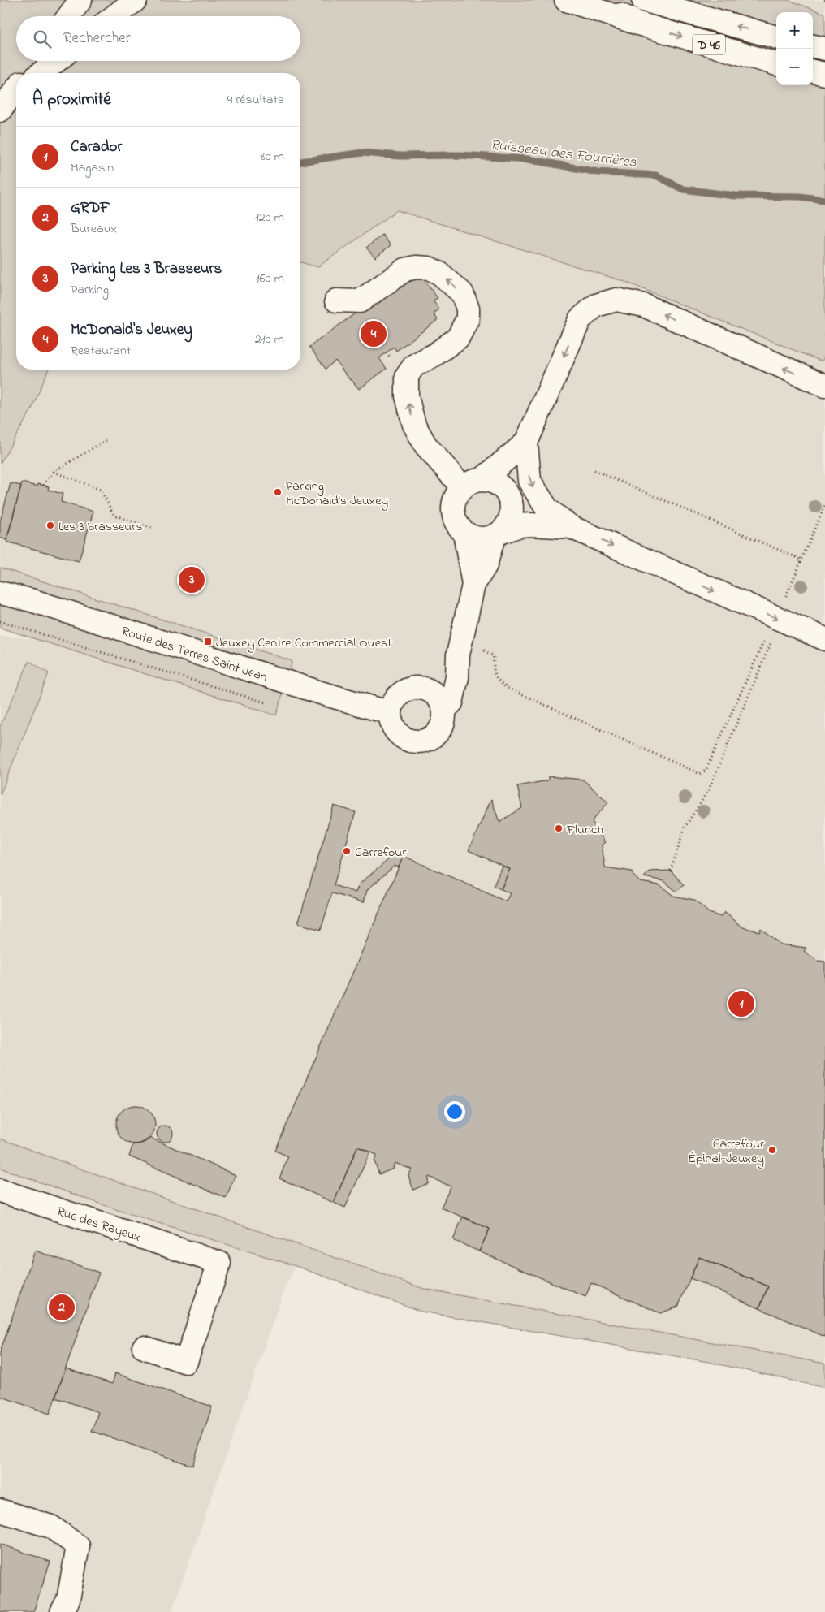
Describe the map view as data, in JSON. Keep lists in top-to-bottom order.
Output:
{
  "streets": {
    "main road": ["D 46", "Route des Terres Saint Jean", "Rue des Rayeux"]
  },
  "water": ["Ruisseau des Fourrières"],
  "places": {
    "other": [
      "Parking McDonald's Jeuxey",
      "Les 3 brasseurs",
      "Flunch",
      "Carrefour",
      "Carrefour Épinal-Jeuxey"
    ],
    "transit": ["Jeuxey Centre Commercial Ouest"]
  },
  "page": {
    "map_buttons": ["+", "−"],
    "search": "Rechercher",
    "heading": ["À proximité", "4 résultats"],
    "list": [
      {
        "mark": "1",
        "name": "Carador",
        "note": "Magasin",
        "value": "80 m"
      },
      {
        "mark": "2",
        "name": "GRDF",
        "note": "Bureaux",
        "value": "120 m"
      },
      {
        "mark": "3",
        "name": "Parking Les 3 Brasseurs",
        "note": "Parking",
        "value": "160 m"
      },
      {
        "mark": "4",
        "name": "McDonald's Jeuxey",
        "note": "Restaurant",
        "value": "210 m"
      }
    ],
    "pins": [
      "4",
      "3",
      "1",
      "2"
    ]
  }
}
